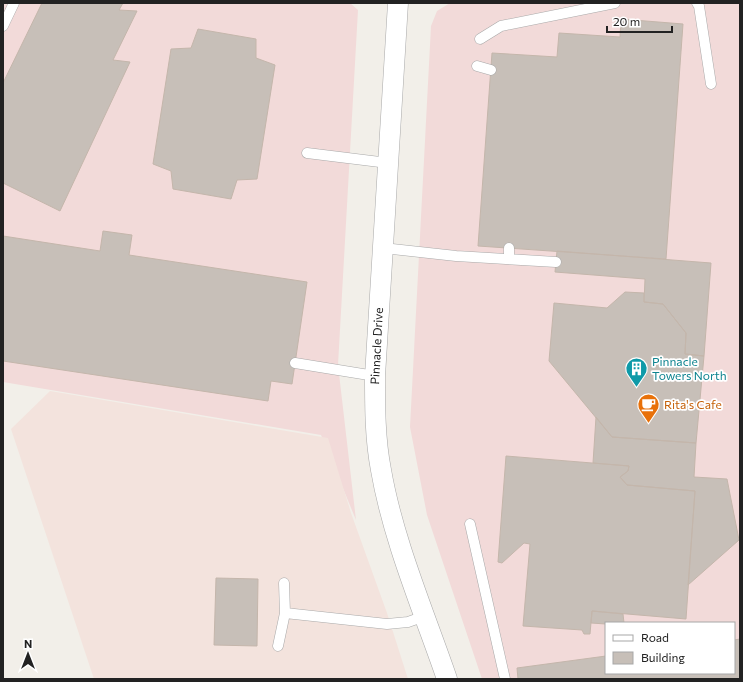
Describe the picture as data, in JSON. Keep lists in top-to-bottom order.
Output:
{
  "streets": {
    "street": ["Pinnacle Drive"]
  },
  "places": {
    "building": ["Pinnacle Towers North"],
    "cafe": ["Rita's Cafe"]
  },
  "legend": ["Road", "Building"],
  "scale_bar": "20 m",
  "north": "top"
}
